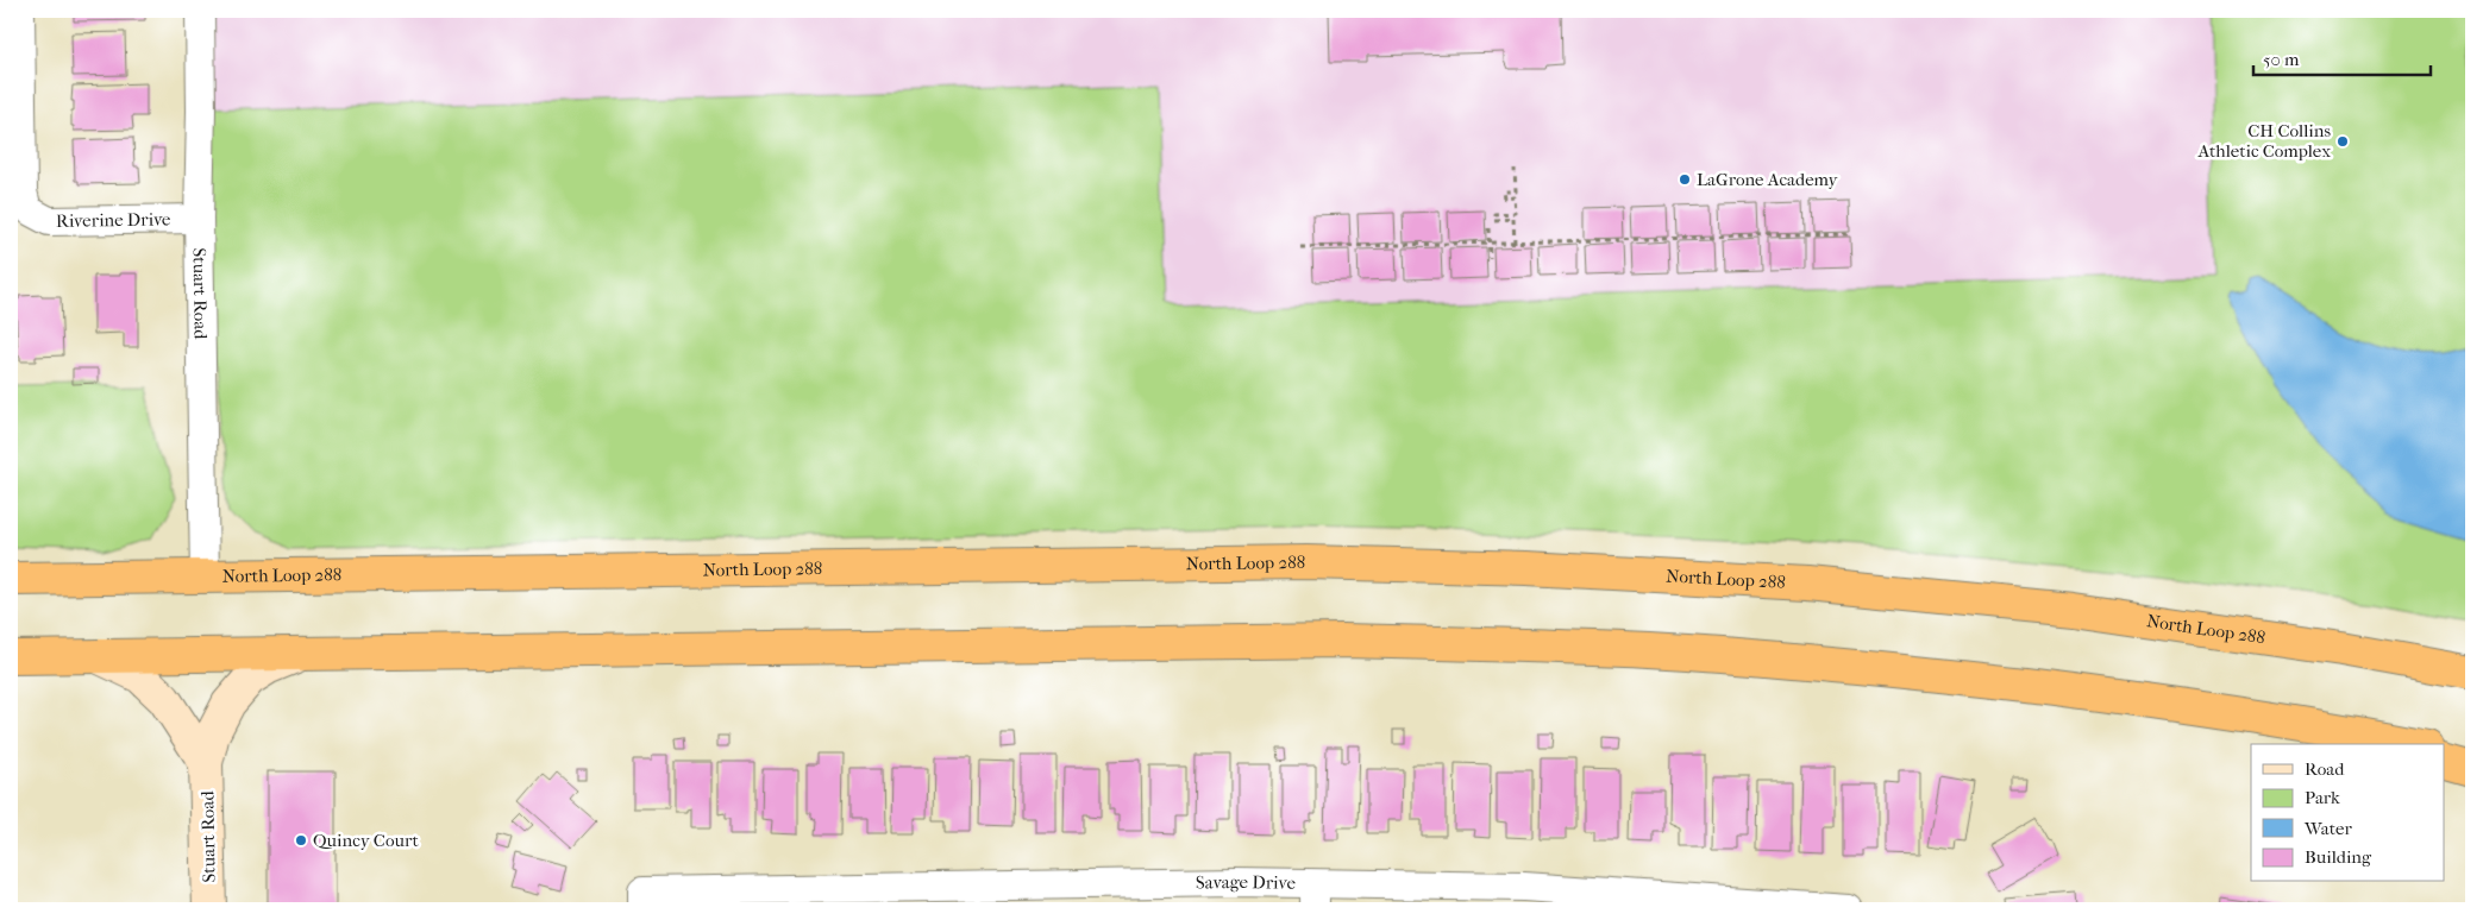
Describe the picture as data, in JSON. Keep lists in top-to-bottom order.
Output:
{
  "streets": {
    "highway": ["North Loop 288"],
    "street": ["Riverine Drive", "Stuart Road", "Savage Drive"]
  },
  "crossings": [
    ["Riverine Drive", "Stuart Road"],
    ["Stuart Road", "North Loop 288"]
  ],
  "places": ["CH Collins Athletic Complex", "LaGrone Academy", "Quincy Court"],
  "legend": [
    "Road",
    "Park",
    "Water",
    "Building"
  ],
  "scale_bar": "50 m"
}
